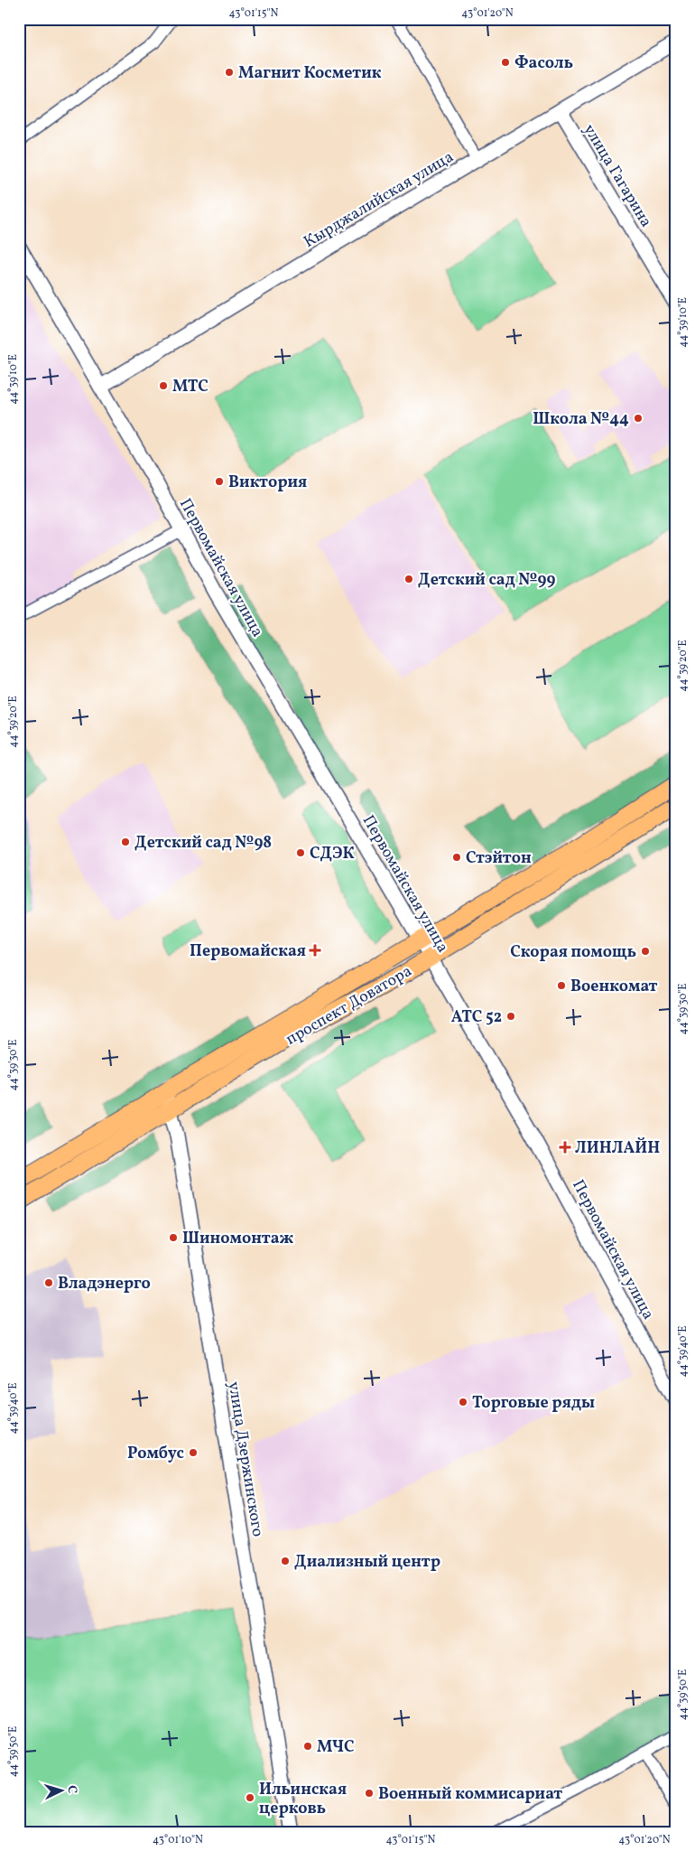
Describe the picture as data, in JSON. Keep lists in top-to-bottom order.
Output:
{
  "streets": {
    "main road": ["проспект Доватора"],
    "street": [
      "улица Гагарина",
      "Кырджалийская улица",
      "Первомайская улица",
      "улица Дзержинского"
    ]
  },
  "crossings": [
    ["улица Гагарина", "Кырджалийская улица"],
    ["Кырджалийская улица", "Первомайская улица"],
    ["Первомайская улица", "проспект Доватора"],
    ["проспект Доватора", "улица Дзержинского"]
  ],
  "places": {
    "other": [
      "Фасоль",
      "Магнит Косметик",
      "МТС",
      "Школа №44",
      "Виктория",
      "Детский сад №99",
      "Детский сад №98",
      "СДЭК",
      "Стэйтон",
      "Скорая помощь",
      "Военкомат",
      "АТС 52",
      "Шиномонтаж",
      "Владэнерго",
      "Торговые ряды",
      "Ромбус",
      "Диализный центр",
      "МЧС",
      "Военный коммисариат",
      "Ильинская церковь"
    ],
    "health": ["Первомайская", "ЛИНЛАЙН"]
  },
  "north": "right",
  "coordinates": [
    "43°01'15\"N",
    "43°01'20\"N",
    "44°39'10\"E",
    "44°39'20\"E",
    "44°39'30\"E",
    "44°39'40\"E",
    "44°39'50\"E",
    "43°01'10\"N"
  ]
}
